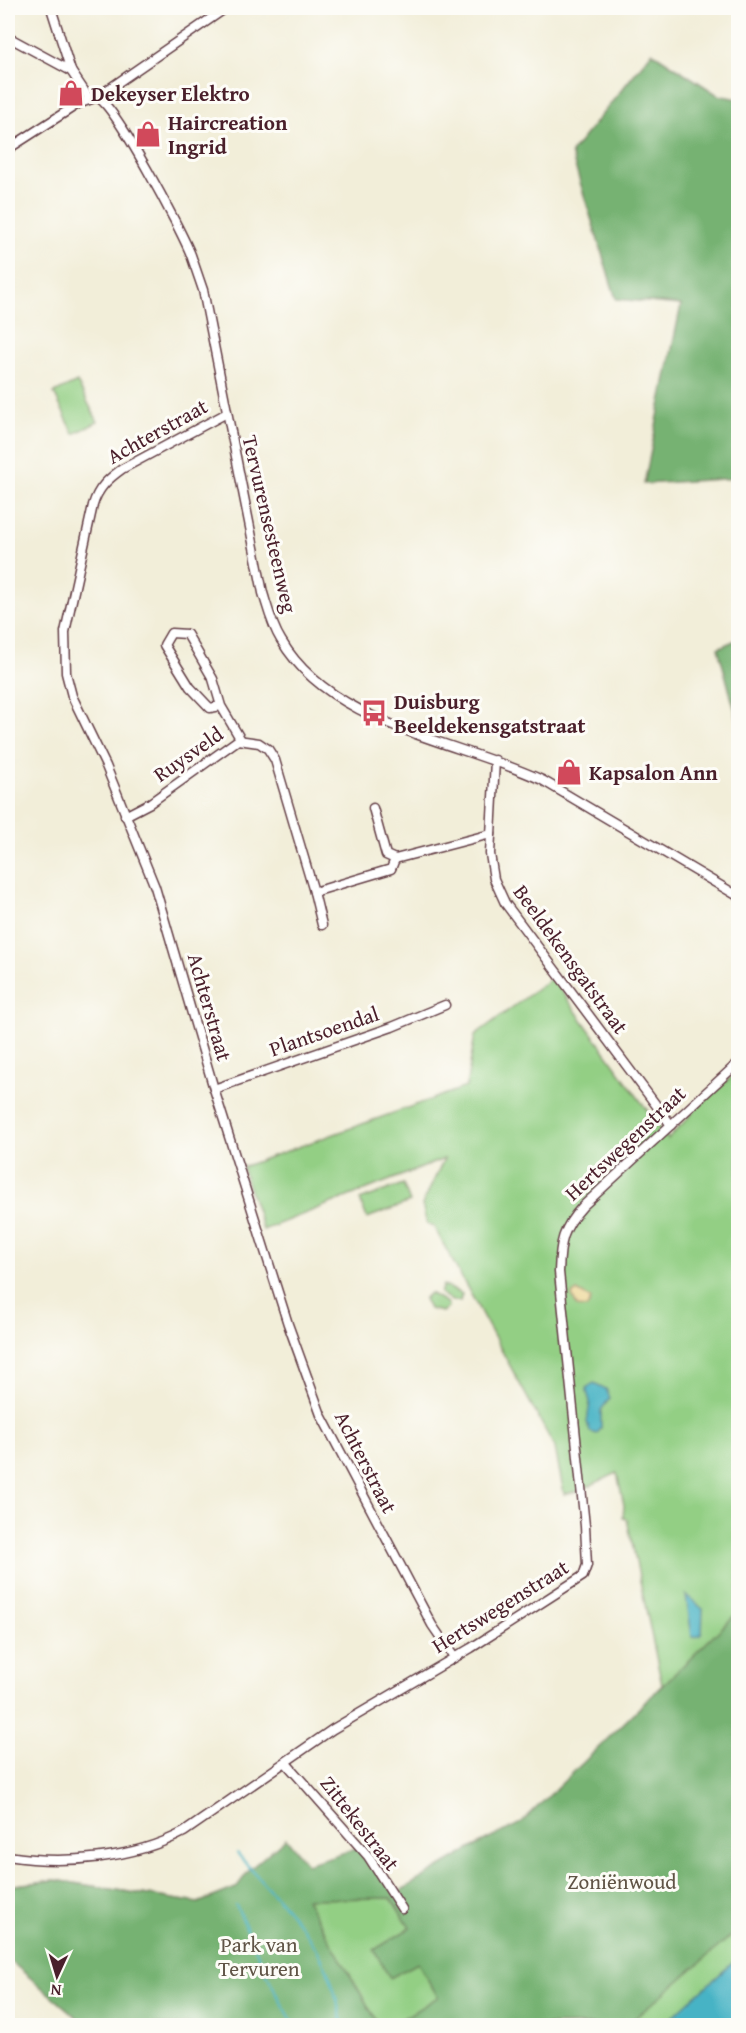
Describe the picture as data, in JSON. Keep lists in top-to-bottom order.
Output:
{
  "streets": {
    "street": [
      "Achterstraat",
      "Tervurensesteenweg",
      "Ruysveld",
      "Beeldekensgatstraat",
      "Plantsoendal",
      "Hertswegenstraat",
      "Zittekestraat"
    ]
  },
  "crossings": [
    ["Achterstraat", "Tervurensesteenweg"],
    ["Achterstraat", "Ruysveld"],
    ["Achterstraat", "Plantsoendal"],
    ["Achterstraat", "Hertswegenstraat"],
    ["Tervurensesteenweg", "Beeldekensgatstraat"],
    ["Beeldekensgatstraat", "Hertswegenstraat"],
    ["Hertswegenstraat", "Zittekestraat"]
  ],
  "parks": ["Zoniënwoud", "Park van Tervuren"],
  "places": {
    "shop": ["Dekeyser Elektro", "Haircreation Ingrid", "Kapsalon Ann"],
    "bus stop": ["Duisburg Beeldekensgatstraat"]
  },
  "north": "bottom"
}
